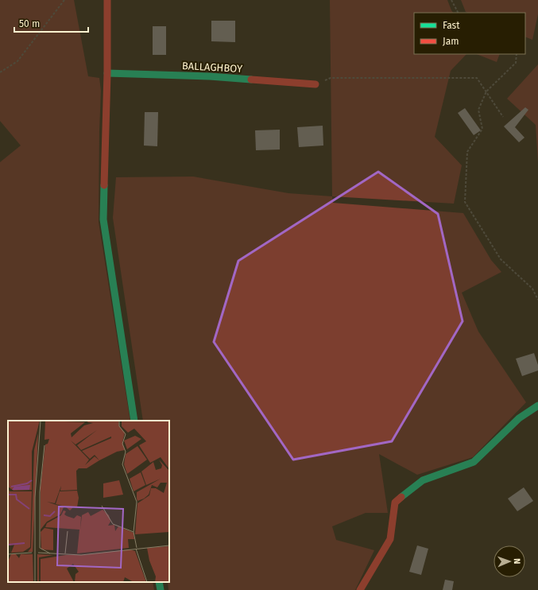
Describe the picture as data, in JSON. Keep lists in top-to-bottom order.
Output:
{
  "streets": {
    "street": ["BALLAGHBOY"]
  },
  "legend": ["Fast", "Jam"],
  "scale_bar": "50 m",
  "north": "right"
}
